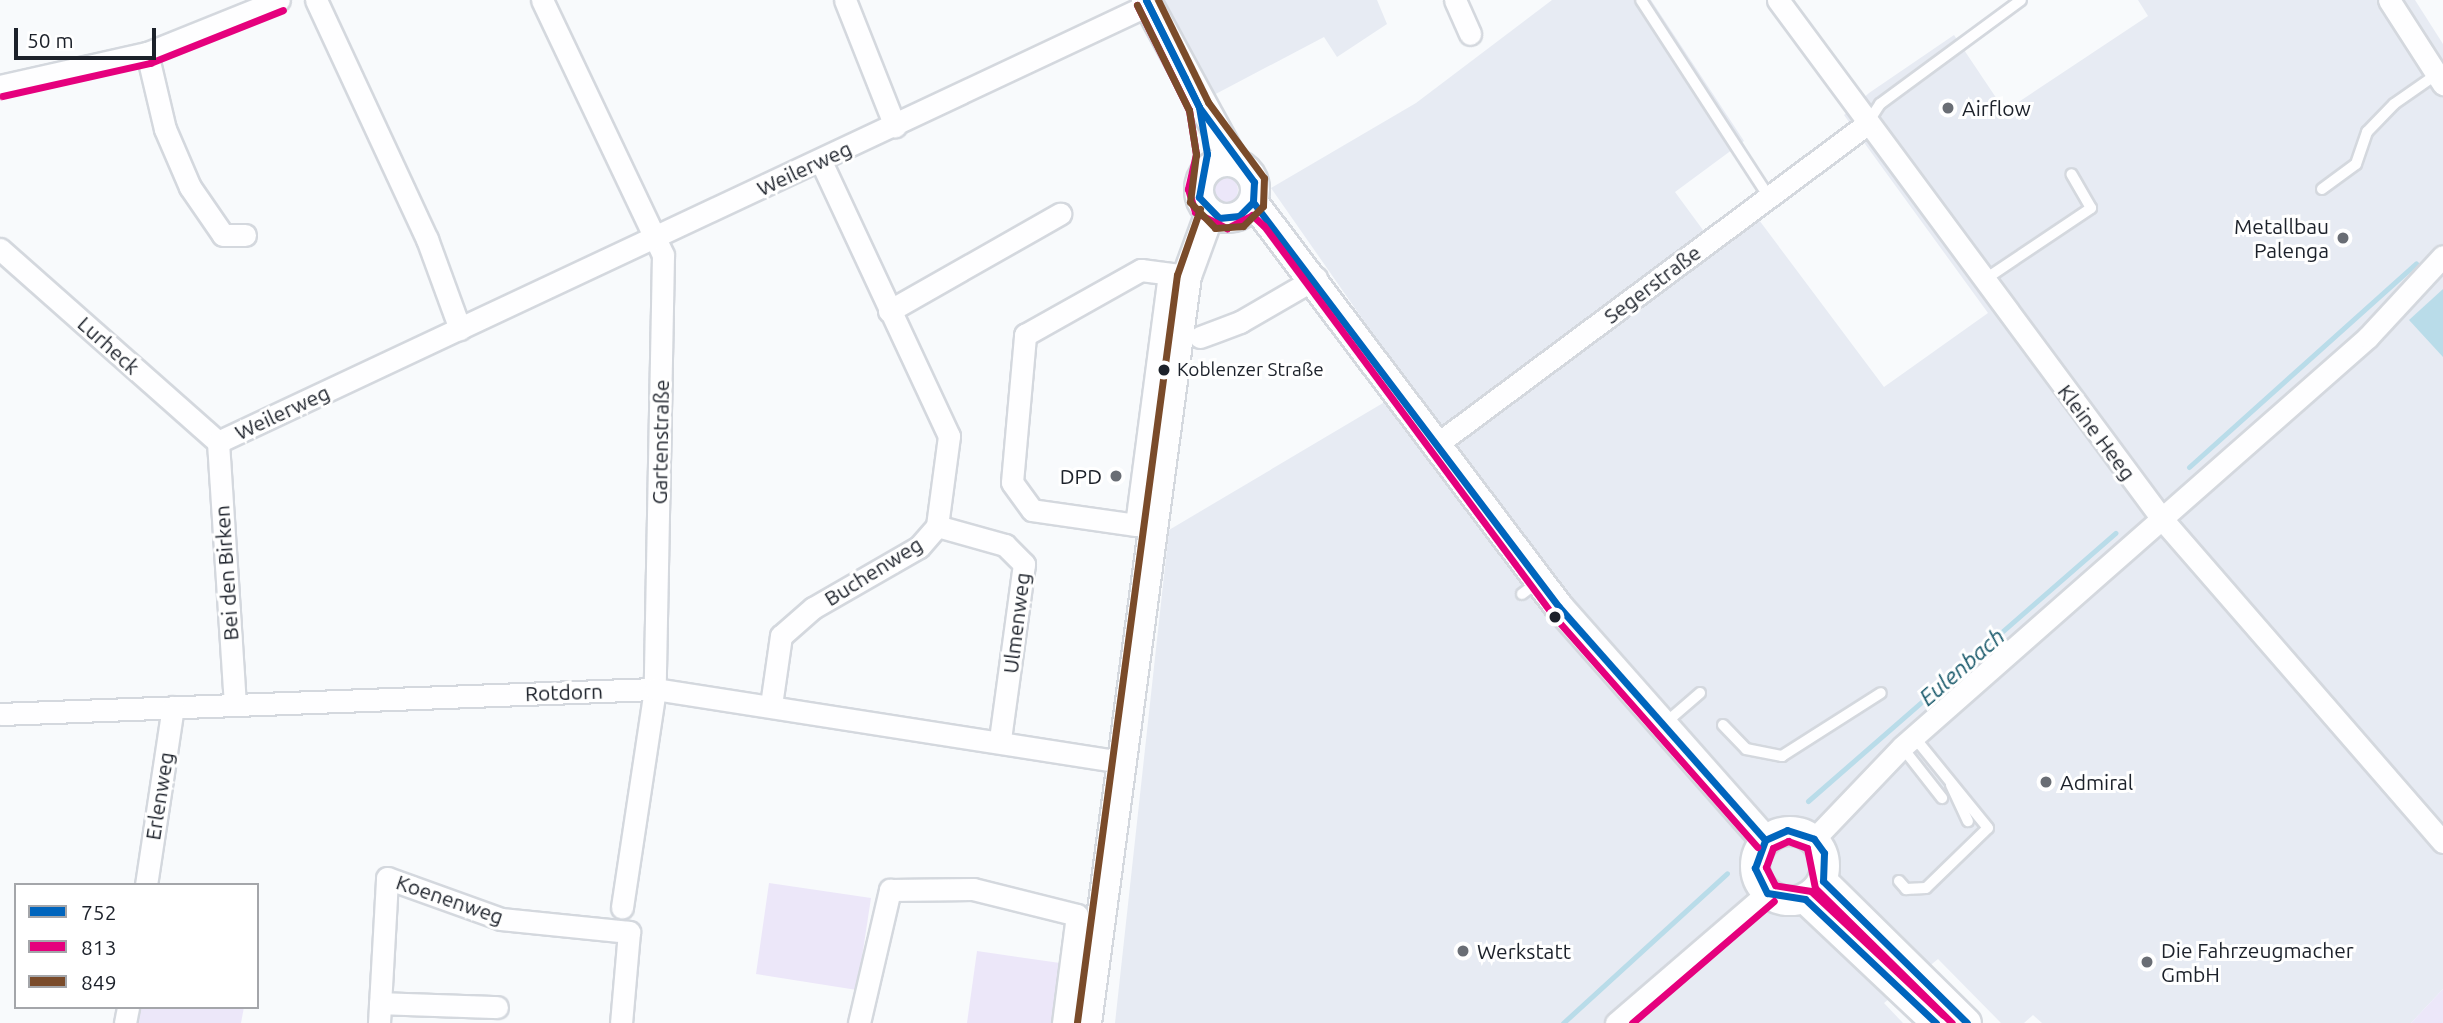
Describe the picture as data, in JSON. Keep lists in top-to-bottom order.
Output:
{
  "streets": {
    "street": [
      "Weilerweg",
      "Segerstraße",
      "Lurheck",
      "Kleine Heeg",
      "Gartenstraße",
      "Buchenweg",
      "Bei den Birken",
      "Ulmenweg",
      "Rotdorn",
      "Erlenweg",
      "Koenenweg"
    ]
  },
  "crossings": [
    ["Weilerweg", "Lurheck"],
    ["Weilerweg", "Gartenstraße"],
    ["Weilerweg", "Buchenweg"],
    ["Weilerweg", "Bei den Birken"],
    ["Segerstraße", "Kleine Heeg"],
    ["Lurheck", "Bei den Birken"],
    ["Gartenstraße", "Rotdorn"],
    ["Buchenweg", "Ulmenweg"],
    ["Buchenweg", "Rotdorn"],
    ["Bei den Birken", "Rotdorn"],
    ["Ulmenweg", "Rotdorn"],
    ["Rotdorn", "Erlenweg"]
  ],
  "water": ["Eulenbach"],
  "places": [
    "Airflow",
    "Metallbau Palenga",
    "Koblenzer Straße",
    "DPD",
    "Admiral",
    "Werkstatt",
    "Die Fahrzeugmacher GmbH"
  ],
  "lines": ["transit line 752", "transit line 849", "transit line 813"],
  "legend": ["752", "813", "849"],
  "scale_bar": "50 m"
}
